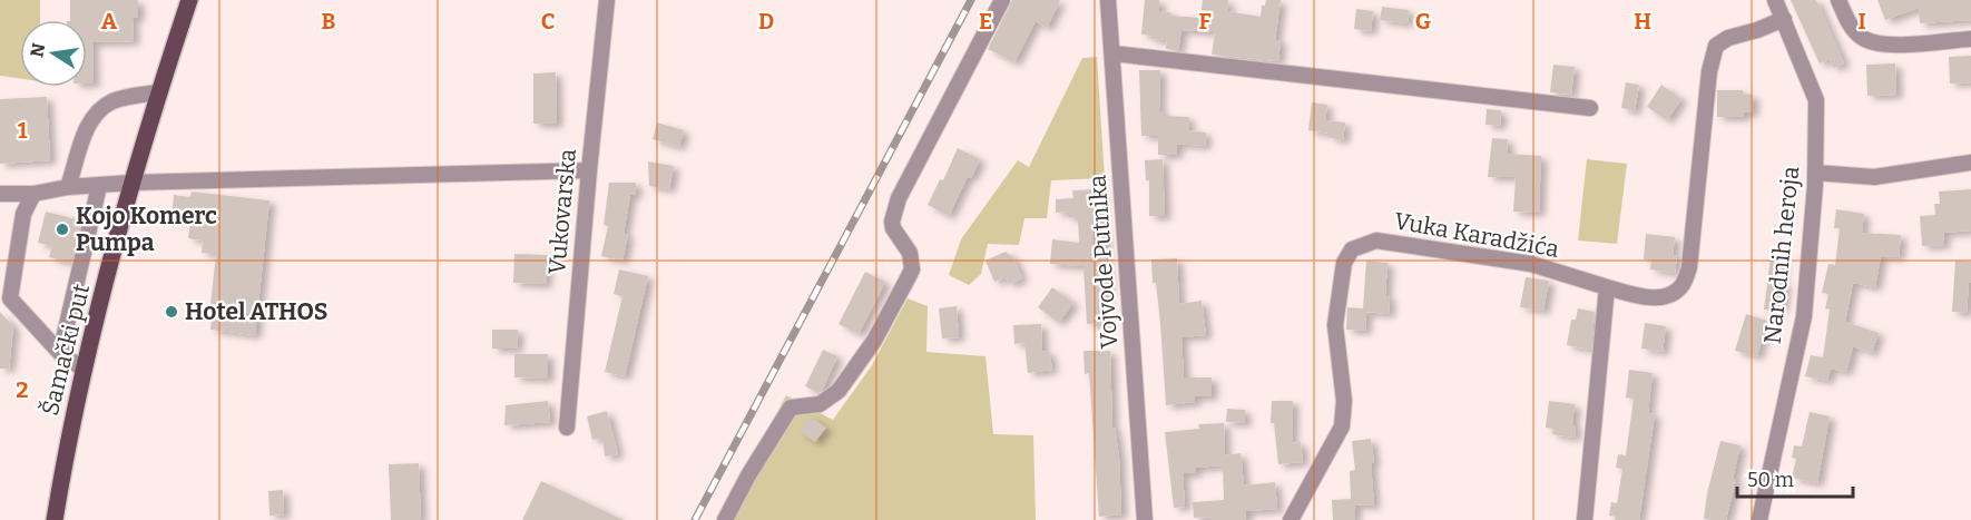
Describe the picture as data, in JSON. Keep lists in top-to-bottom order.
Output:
{
  "streets": {
    "main road": ["Šamački put"],
    "street": [
      "Vukovarska",
      "Vuka Karadžića",
      "Narodnih heroja",
      "Vojvode Putnika"
    ]
  },
  "places": ["Kojo Komerc Pumpa", "Hotel ATHOS"],
  "scale_bar": "50 m",
  "north": "left",
  "grid": {
    "columns": [
      "A",
      "B",
      "C",
      "D",
      "E",
      "F",
      "G",
      "H",
      "I"
    ],
    "rows": ["1", "2"]
  }
}
